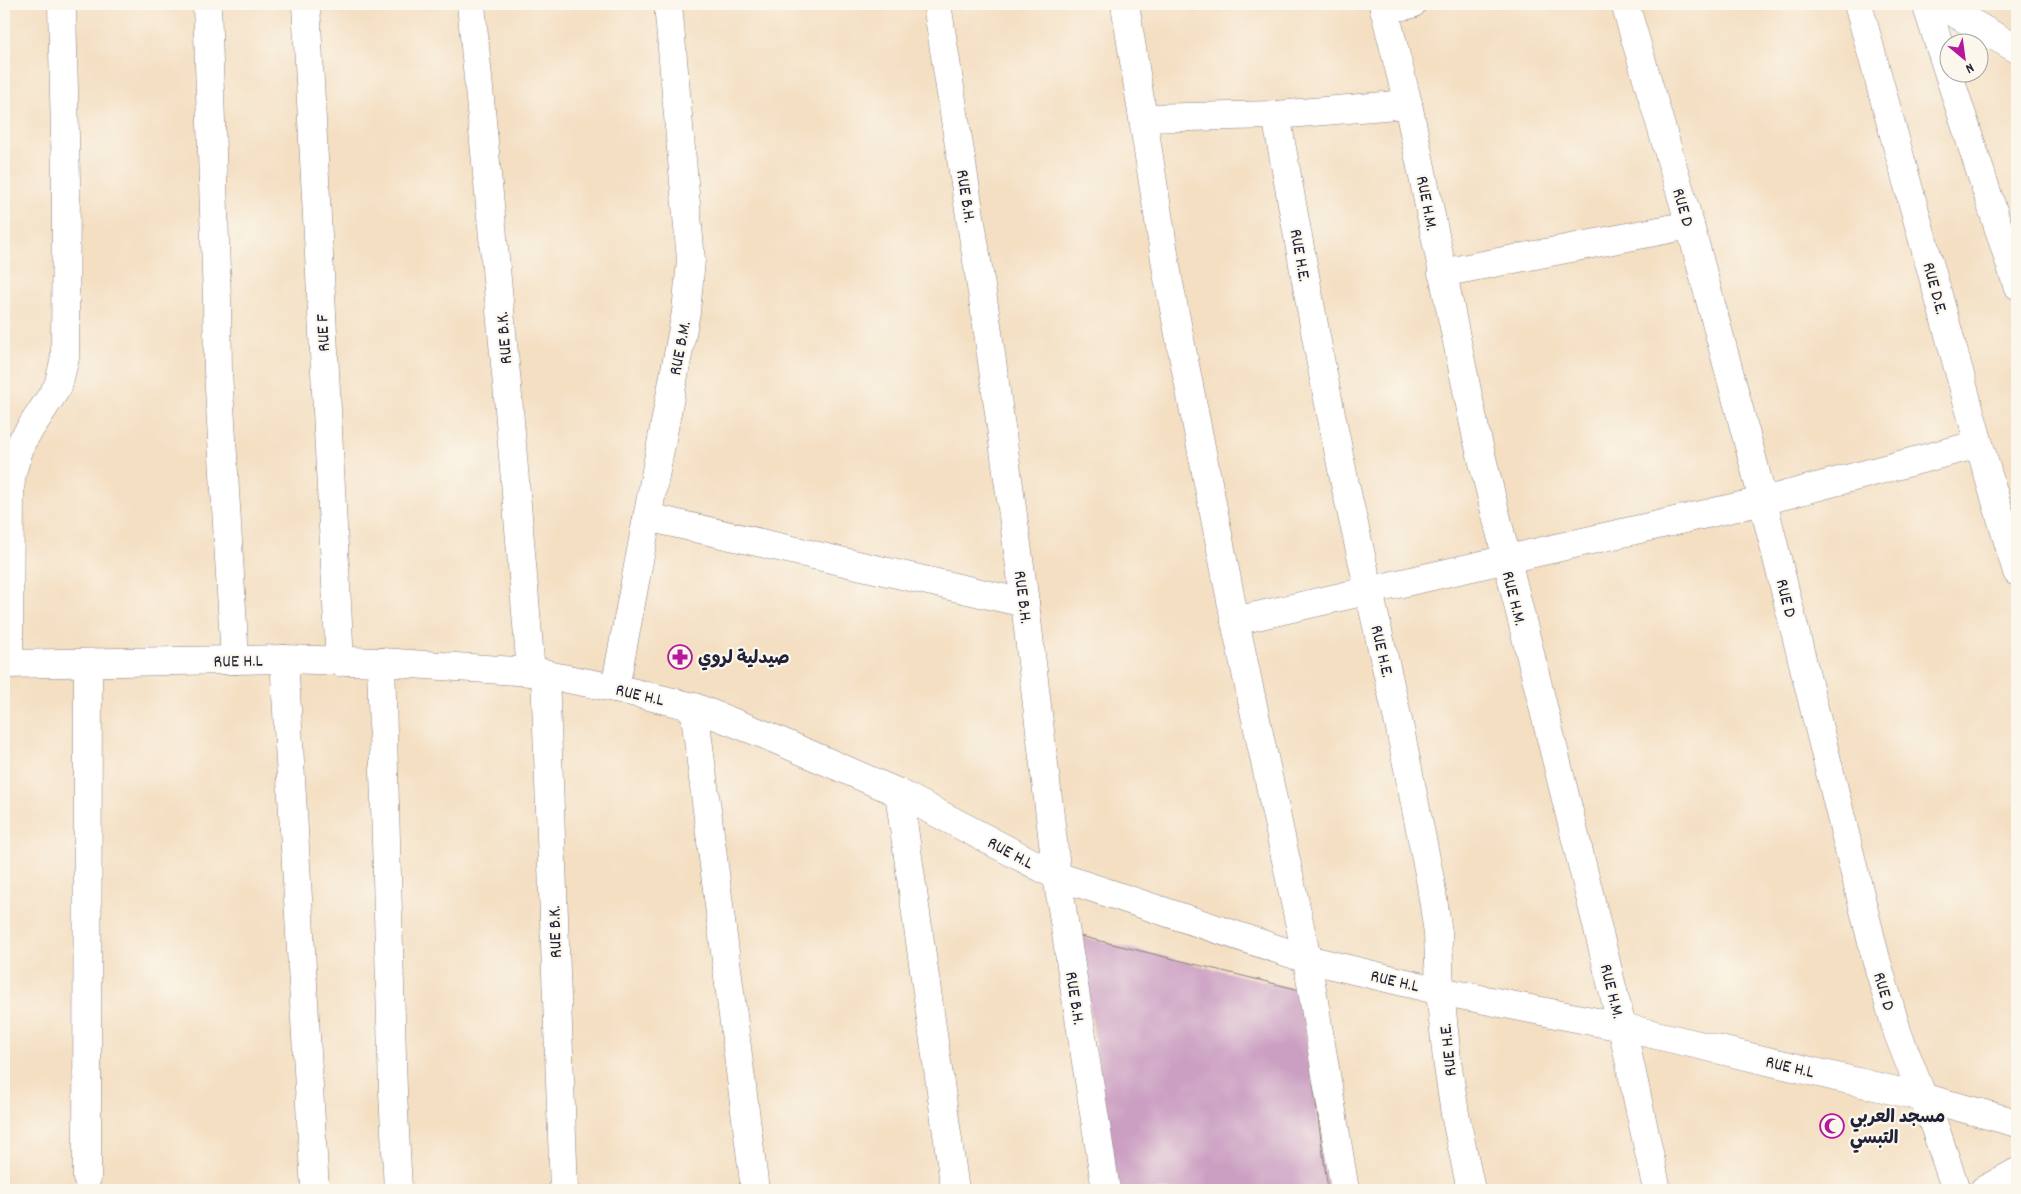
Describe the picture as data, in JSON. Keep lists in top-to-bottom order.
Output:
{
  "streets": {
    "street": [
      "RUE B.H.",
      "RUE H.M.",
      "RUE D",
      "RUE H.E.",
      "RUE D.E.",
      "RUE F",
      "RUE B.K.",
      "RUE B.M.",
      "RUE H.L"
    ]
  },
  "crossings": [
    ["RUE B.H.", "RUE H.L"],
    ["RUE H.M.", "RUE H.L"],
    ["RUE D", "RUE H.L"],
    ["RUE H.E.", "RUE H.L"],
    ["RUE F", "RUE H.L"],
    ["RUE B.K.", "RUE H.L"],
    ["RUE B.M.", "RUE H.L"]
  ],
  "places": {
    "pharmacy": ["صيدلية لروي"],
    "mosque": ["مسجد العربي التبسي"]
  },
  "north": "bottom right"
}
